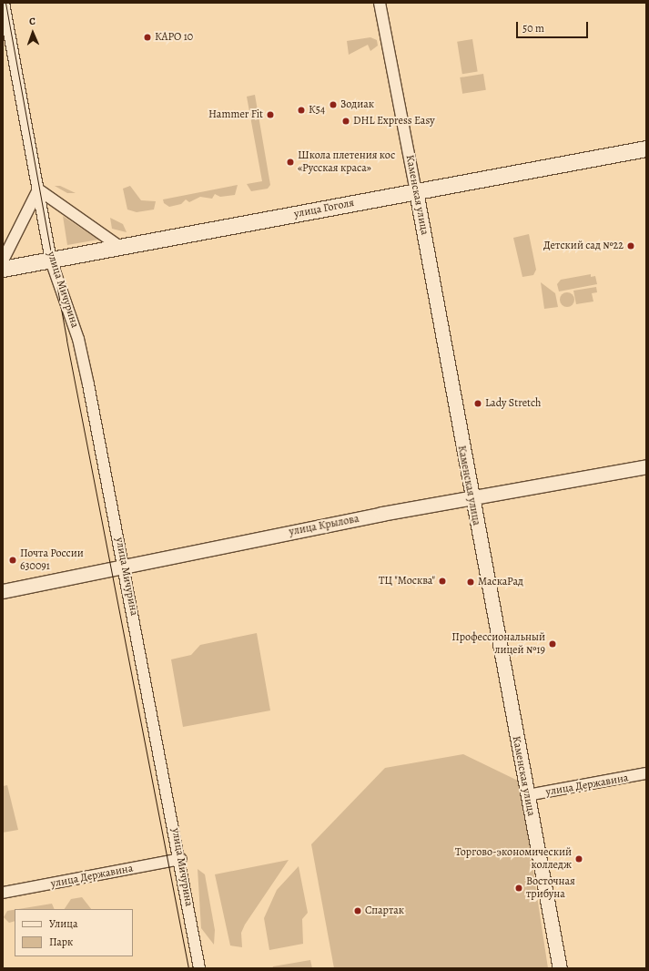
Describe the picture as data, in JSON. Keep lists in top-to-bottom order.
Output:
{
  "streets": {
    "main road": ["улица Гоголя"],
    "street": [
      "Каменская улица",
      "улица Мичурина",
      "улица Крылова",
      "улица Державина"
    ]
  },
  "crossings": [
    ["Каменская улица", "улица Гоголя"],
    ["Каменская улица", "улица Крылова"],
    ["Каменская улица", "улица Державина"],
    ["улица Гоголя", "улица Мичурина"],
    ["улица Мичурина", "улица Крылова"],
    ["улица Мичурина", "улица Державина"]
  ],
  "places": [
    "КАРО 10",
    "Зодиак",
    "К54",
    "Hammer Fit",
    "DHL Express Easy",
    "Школа плетения кос «Русская краса»",
    "Детский сад №22",
    "Lady Stretch",
    "Почта России 630091",
    "ТЦ \"Москва\"",
    "МаскаРад",
    "Профессиональный лицей №19",
    "Торгово-экономический колледж",
    "Восточная трибуна",
    "Спартак"
  ],
  "legend": ["Улица", "Парк"],
  "scale_bar": "50 m",
  "north": "top"
}
